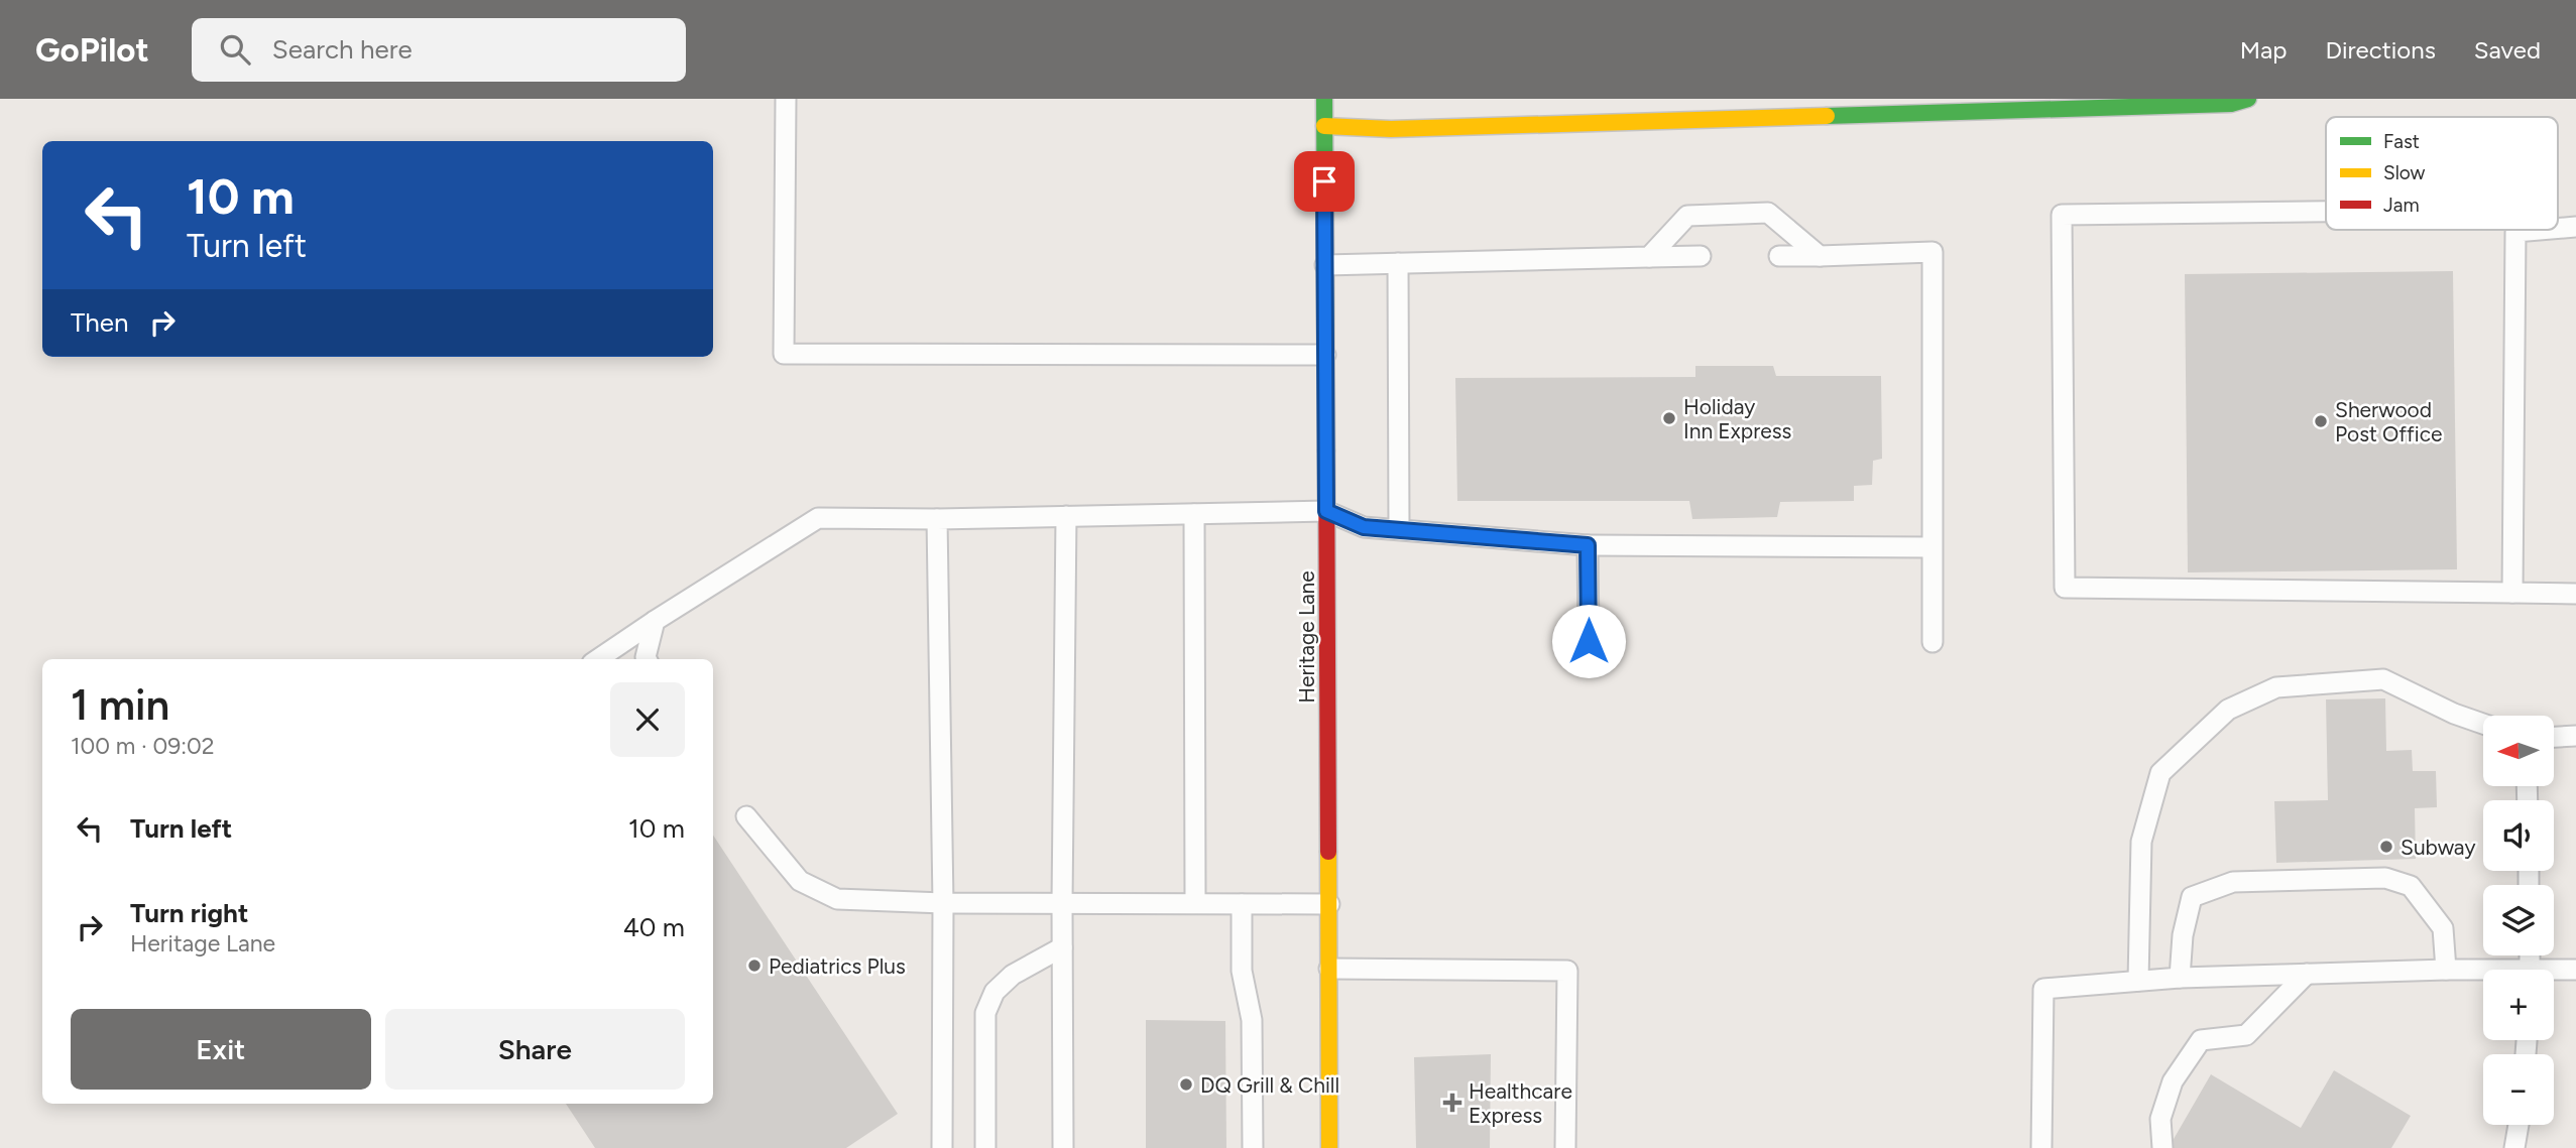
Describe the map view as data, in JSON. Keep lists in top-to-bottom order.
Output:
{
  "streets": {
    "street": ["Heritage Lane"]
  },
  "places": {
    "other": [
      "Holiday Inn Express",
      "Sherwood Post Office",
      "Subway",
      "Pediatrics Plus",
      "DQ Grill & Chill"
    ],
    "health": ["Healthcare Express"]
  },
  "legend": ["Fast", "Slow", "Jam"],
  "north": "left",
  "page": {
    "header": "GoPilot",
    "search": "Search here",
    "nav": ["Map", "Directions", "Saved"],
    "turn": ["10 m", "Turn left"],
    "then": "Then",
    "heading": ["1 min", "100 m · 09:02"],
    "map_buttons": ["+", "−"],
    "list": [
      {
        "name": "Turn left",
        "value": "10 m"
      },
      {
        "name": "Turn right",
        "note": "Heritage Lane",
        "value": "40 m"
      }
    ],
    "buttons": ["Exit", "Share"]
  }
}
